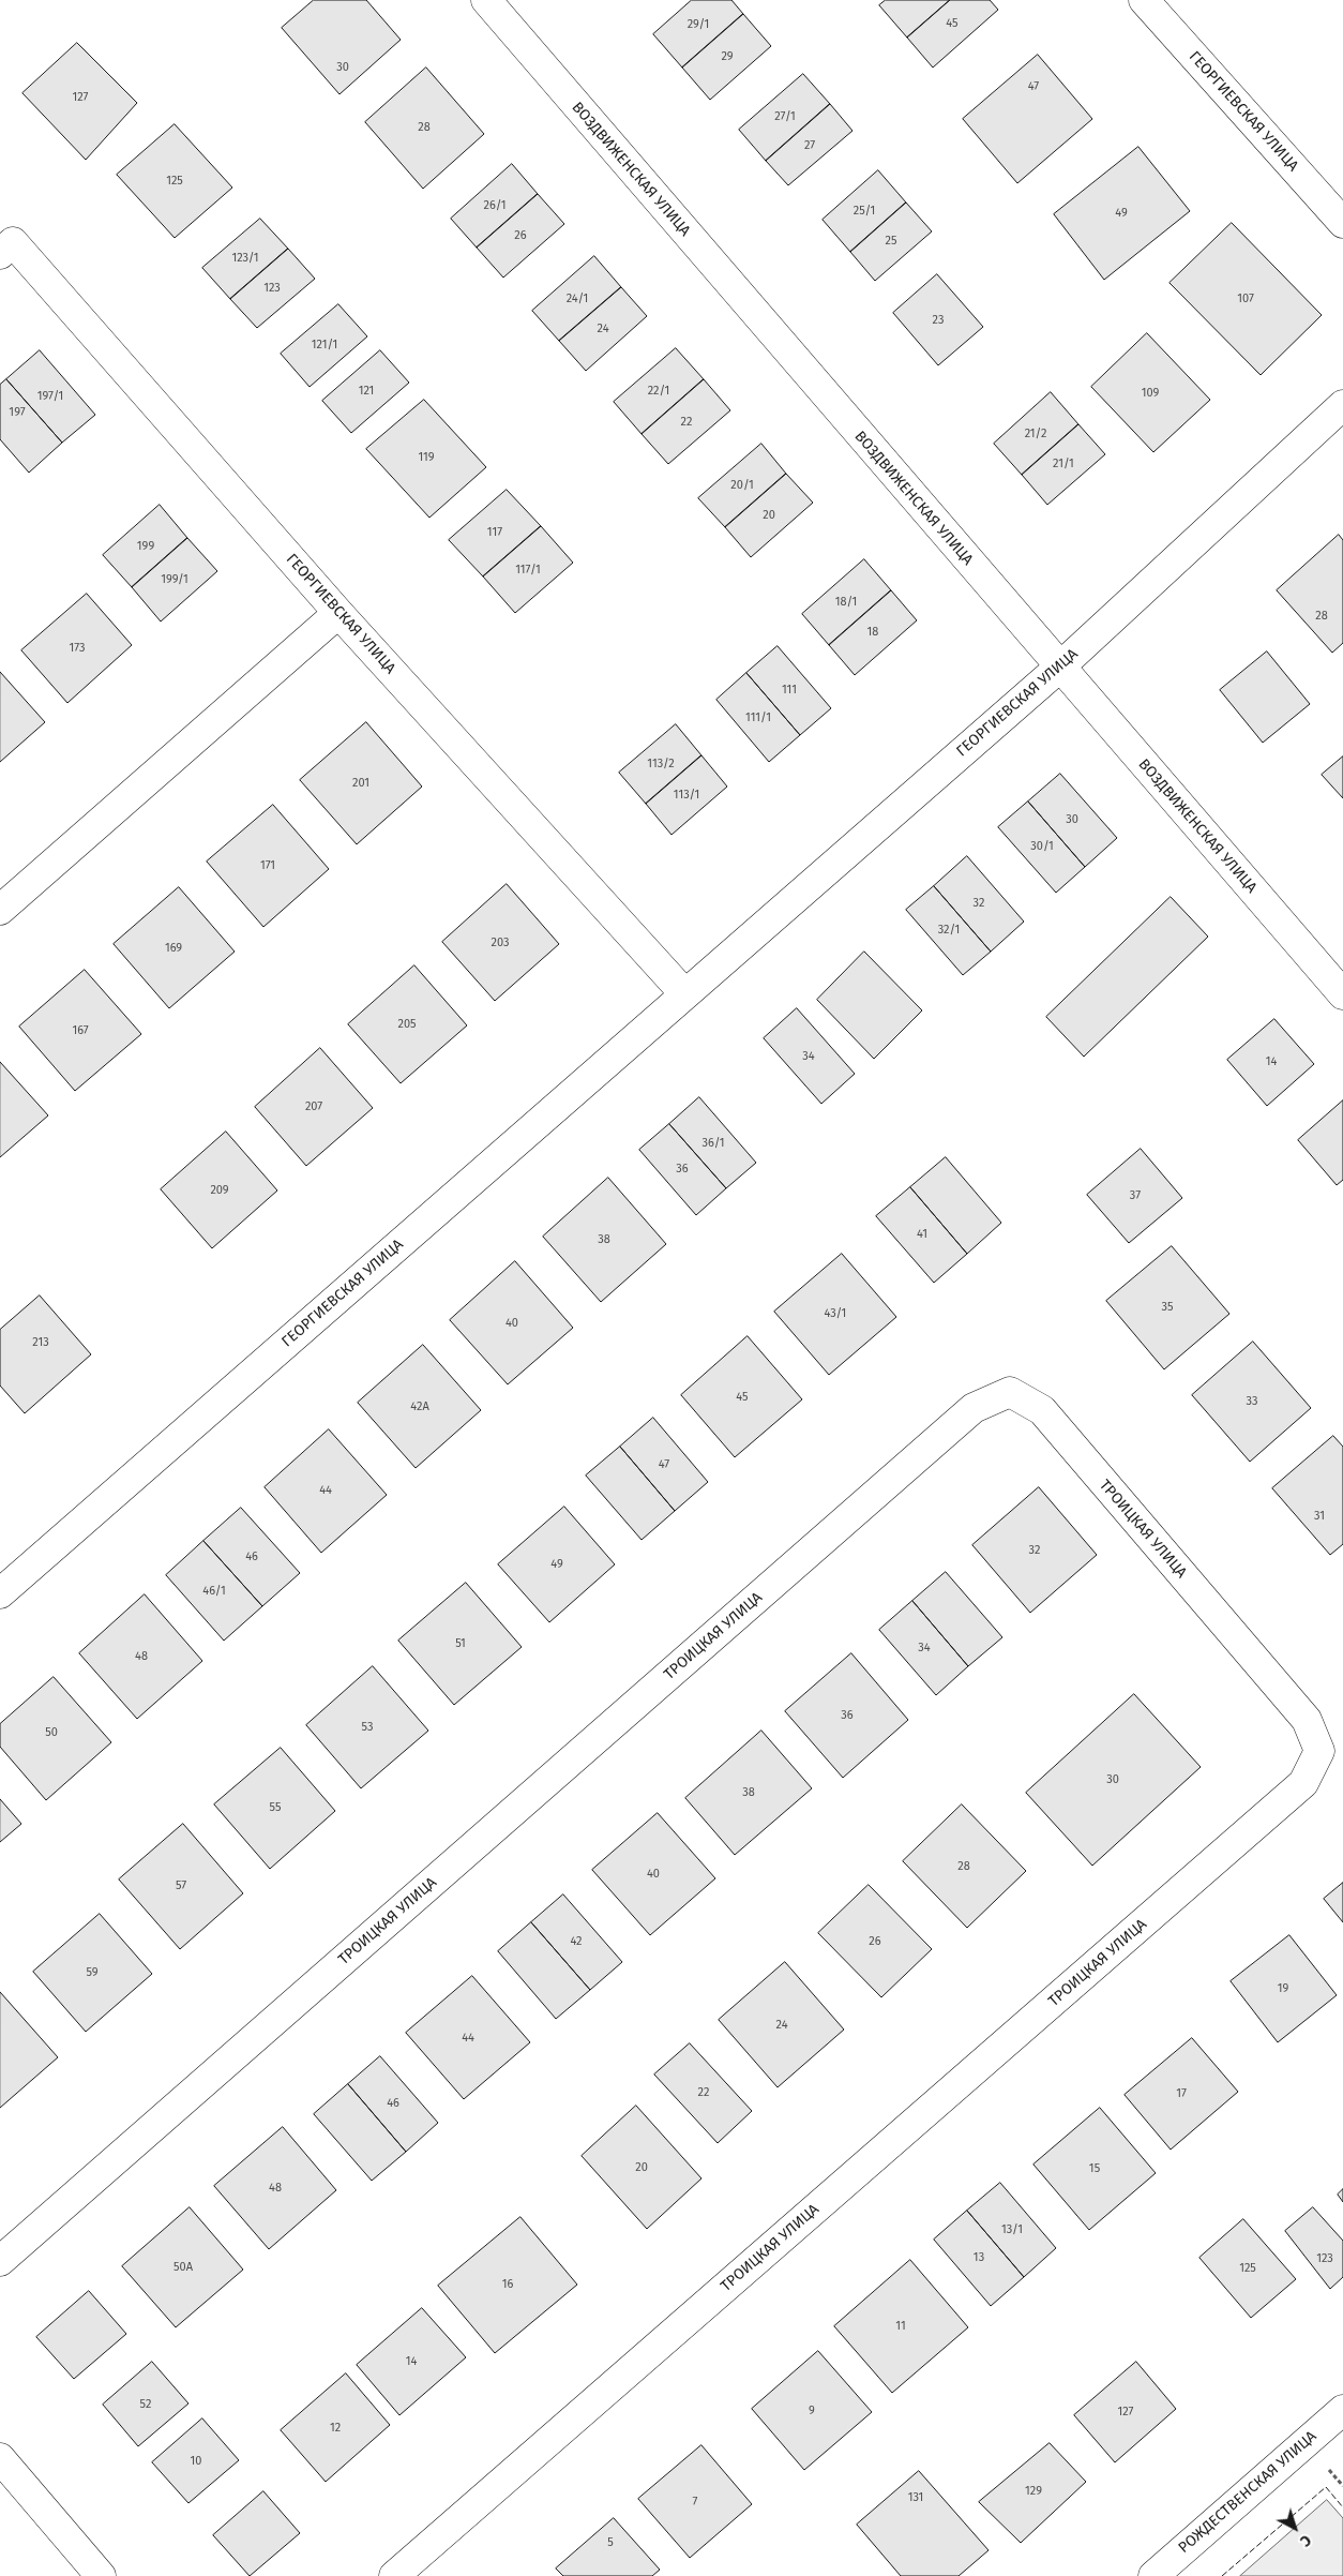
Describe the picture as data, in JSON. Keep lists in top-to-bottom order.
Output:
{
  "streets": {
    "street": [
      "ГЕОРГИЕВСКАЯ УЛИЦА",
      "ВОЗДВИЖЕНСКАЯ УЛИЦА",
      "ТРОИЦКАЯ УЛИЦА",
      "РОЖДЕСТВЕНСКАЯ УЛИЦА"
    ]
  },
  "crossings": [
    ["ГЕОРГИЕВСКАЯ УЛИЦА", "ВОЗДВИЖЕНСКАЯ УЛИЦА"]
  ],
  "house_numbers": [
    "45",
    "29/1",
    "29",
    "30",
    "47",
    "127",
    "27/1",
    "28",
    "27",
    "125",
    "26/1",
    "25/1",
    "49",
    "26",
    "25",
    "123/1",
    "123",
    "24/1",
    "107",
    "23",
    "24",
    "121/1",
    "121",
    "22/1",
    "109",
    "197/1",
    "197",
    "22",
    "21/2",
    "119",
    "21/1",
    "20/1",
    "20",
    "117",
    "199",
    "117/1",
    "199/1",
    "18/1",
    "28",
    "18",
    "173",
    "111",
    "111/1",
    "113/2",
    "201",
    "113/1",
    "30",
    "30/1",
    "171",
    "32",
    "32/1",
    "203",
    "169",
    "205",
    "167",
    "34",
    "14",
    "207",
    "36/1",
    "36",
    "209",
    "37",
    "41",
    "38",
    "35",
    "43/1",
    "40",
    "213",
    "45",
    "33",
    "42А",
    "47",
    "44",
    "31",
    "32",
    "46",
    "49",
    "46/1",
    "51",
    "34",
    "48",
    "36",
    "53",
    "50",
    "30",
    "38",
    "55",
    "28",
    "40",
    "57",
    "42",
    "26",
    "59",
    "19",
    "24",
    "44",
    "22",
    "17",
    "46",
    "20",
    "15",
    "48",
    "13/1",
    "13",
    "123",
    "50А",
    "125",
    "16",
    "11",
    "14",
    "52",
    "9",
    "127",
    "12",
    "10",
    "129",
    "131",
    "7",
    "5"
  ],
  "north": "bottom right"
}
